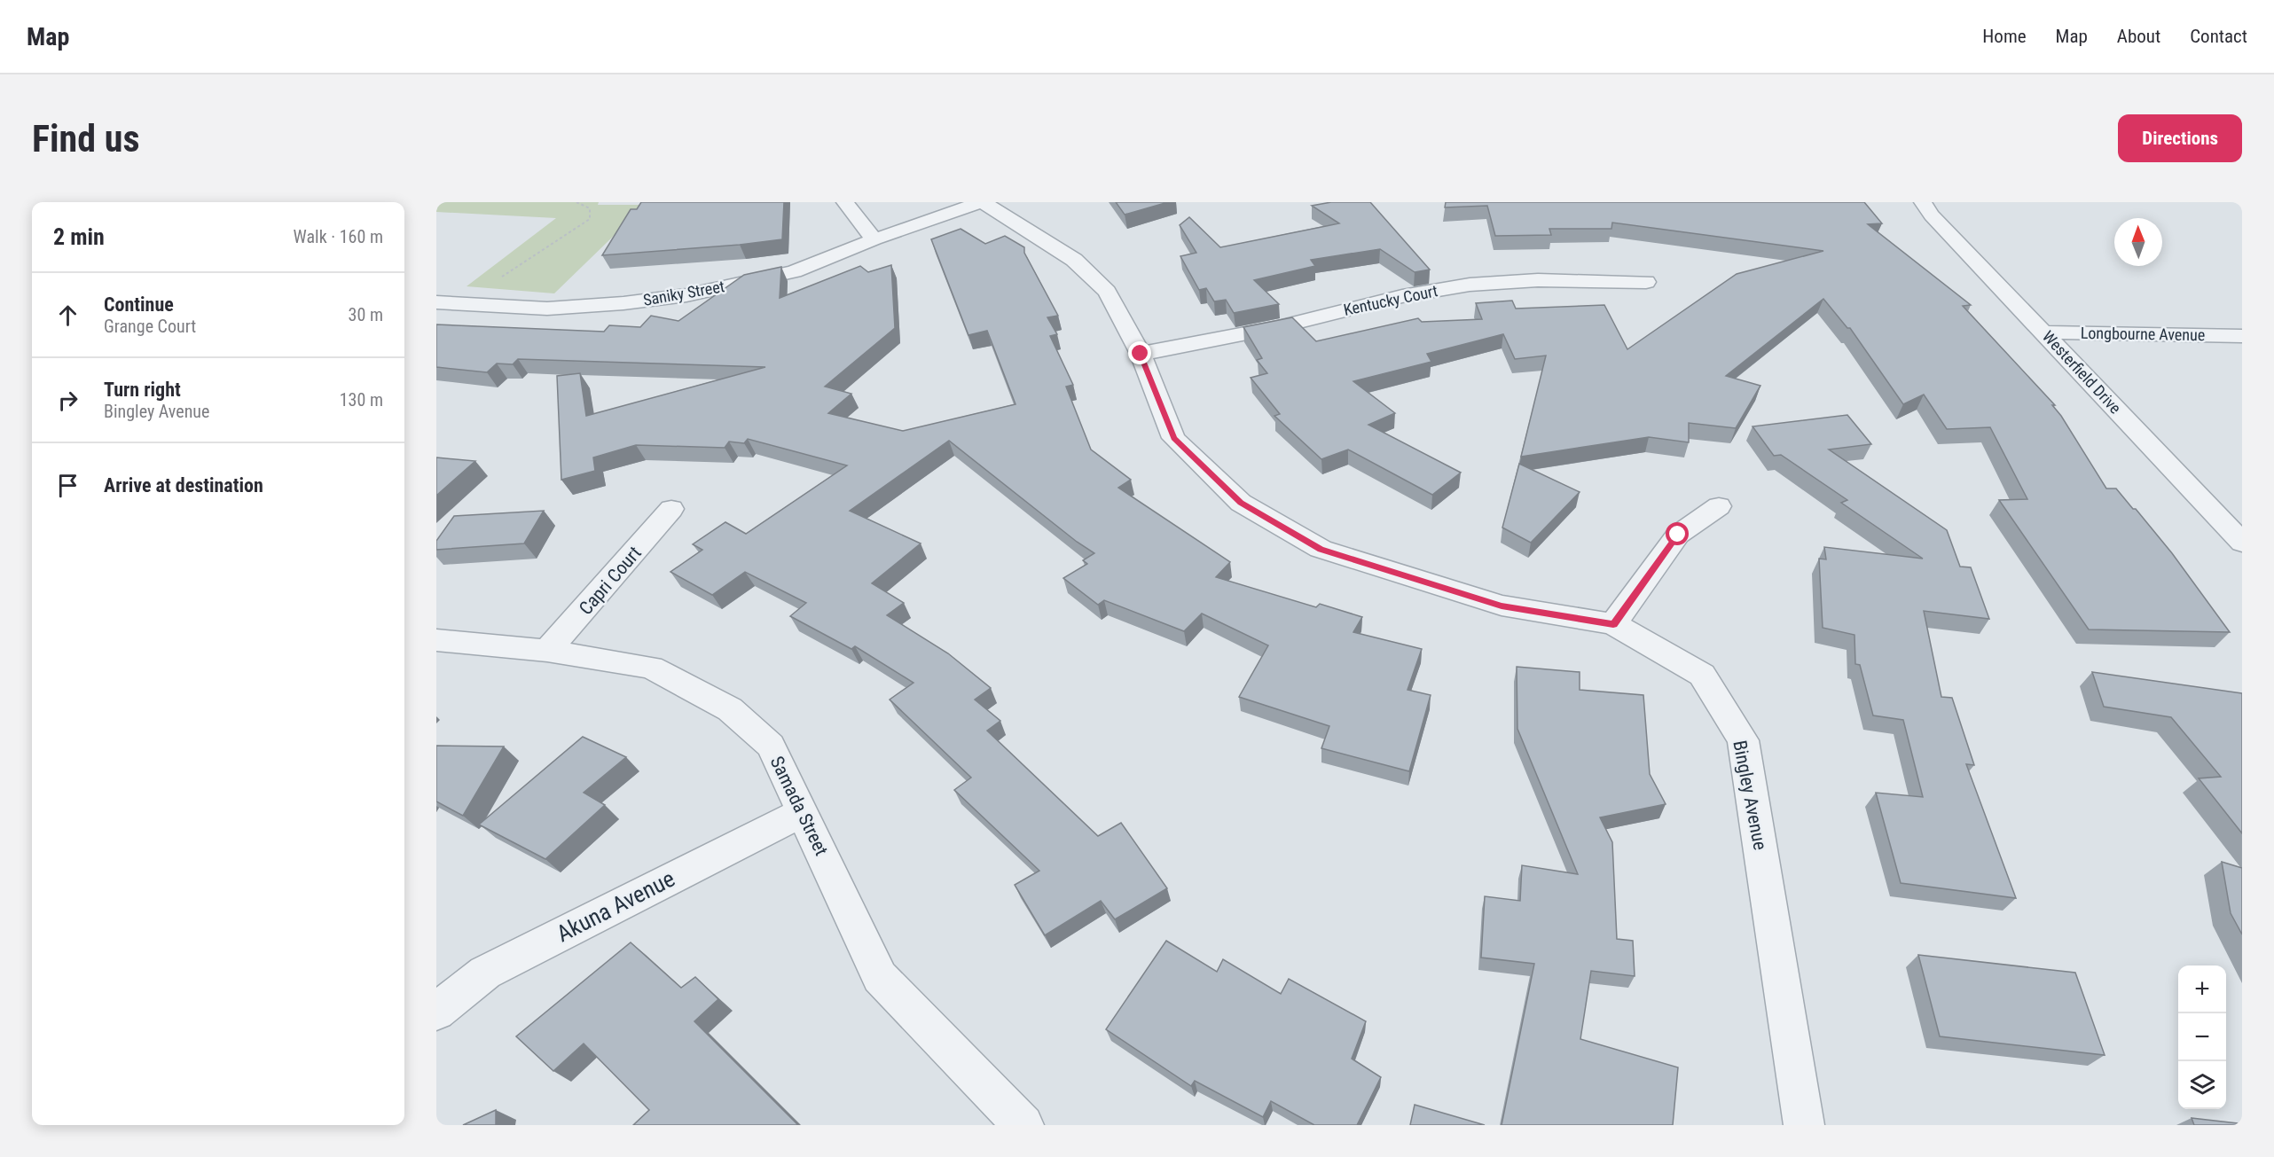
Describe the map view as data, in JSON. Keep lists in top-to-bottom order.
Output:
{
  "streets": {
    "street": [
      "Saniky Street",
      "Kentucky Court",
      "Longbourne Avenue",
      "Westerfield Drive",
      "Capri Court",
      "Bingley Avenue",
      "Samada Street",
      "Akuna Avenue"
    ]
  },
  "crossings": [
    ["Saniky Street", "Bingley Avenue"],
    ["Kentucky Court", "Bingley Avenue"],
    ["Longbourne Avenue", "Westerfield Drive"],
    ["Capri Court", "Samada Street"],
    ["Samada Street", "Akuna Avenue"]
  ],
  "north": "top",
  "page": {
    "header": "Map",
    "nav": [
      "Home",
      "Map",
      "About",
      "Contact"
    ],
    "buttons": "Directions",
    "title": "Find us",
    "heading": ["2 min", "Walk · 160 m"],
    "list": [
      ["Continue", "Grange Court", "30 m"],
      ["Turn right", "Bingley Avenue", "130 m"],
      "Arrive at destination"
    ],
    "map_buttons": ["+", "−"]
  }
}
